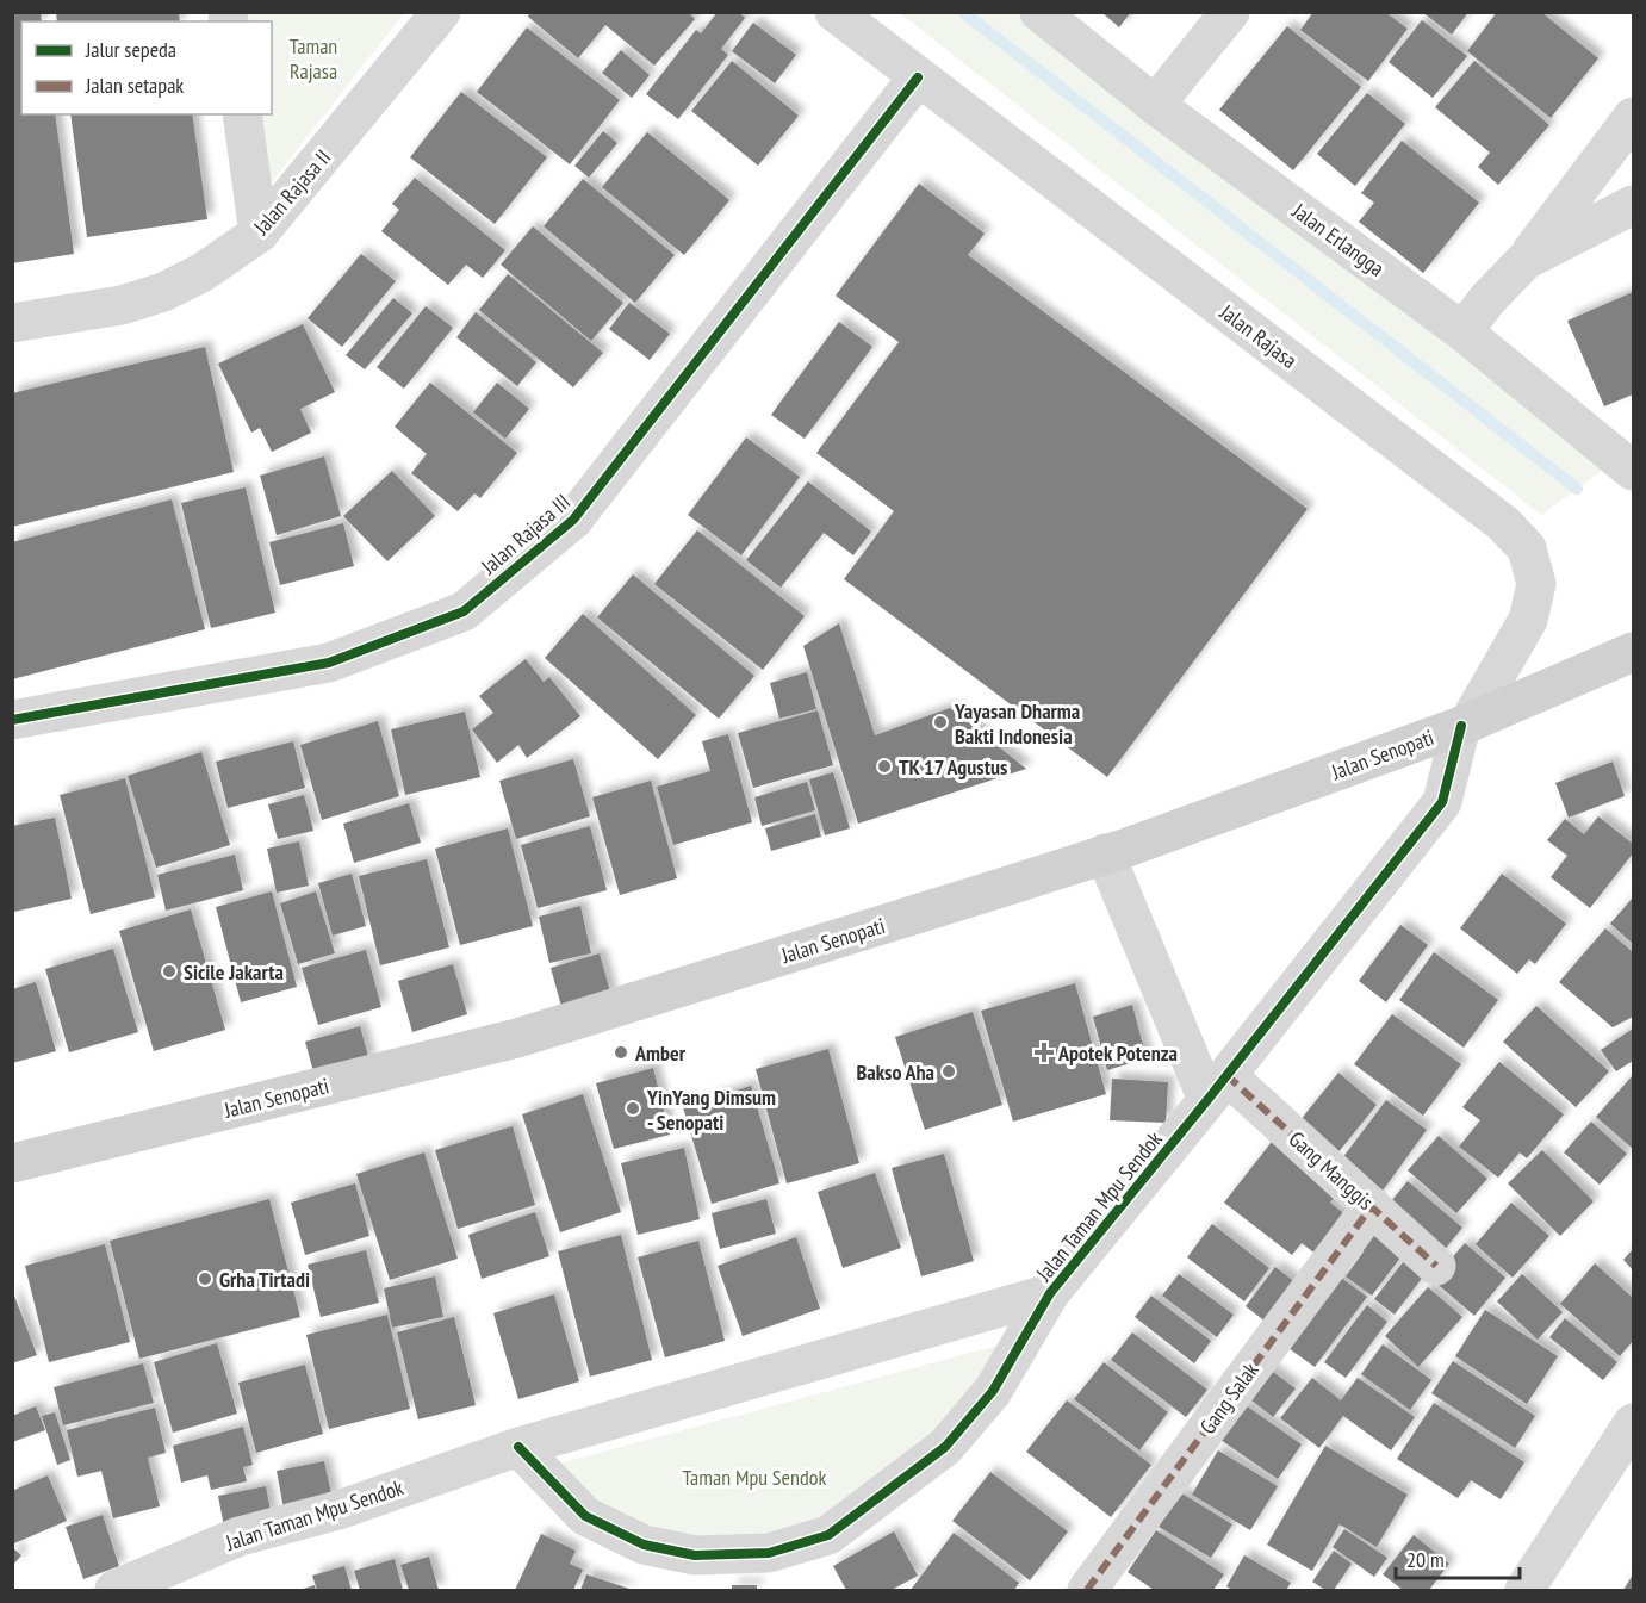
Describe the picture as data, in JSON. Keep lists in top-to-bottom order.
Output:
{
  "streets": {
    "main road": ["Jalan Senopati"],
    "street": [
      "Jalan Rajasa II",
      "Jalan Erlangga",
      "Jalan Rajasa",
      "Jalan Rajasa III",
      "Gang Manggis",
      "Jalan Taman Mpu Sendok",
      "Gang Salak"
    ]
  },
  "crossings": [
    ["Jalan Rajasa", "Jalan Rajasa III"],
    ["Jalan Rajasa", "Jalan Senopati"],
    ["Jalan Rajasa", "Jalan Taman Mpu Sendok"],
    ["Jalan Senopati", "Jalan Taman Mpu Sendok"],
    ["Gang Manggis", "Jalan Taman Mpu Sendok"],
    ["Gang Manggis", "Gang Salak"]
  ],
  "parks": ["Taman Rajasa", "Taman Mpu Sendok"],
  "places": {
    "other": [
      "Yayasan Dharma Bakti Indonesia",
      "TK 17 Agustus",
      "Sicile Jakarta",
      "Amber",
      "Bakso Aha",
      "YinYang Dimsum - Senopati",
      "Grha Tirtadi"
    ],
    "health": ["Apotek Potenza"]
  },
  "legend": ["Jalur sepeda", "Jalan setapak"],
  "scale_bar": "20 m"
}
